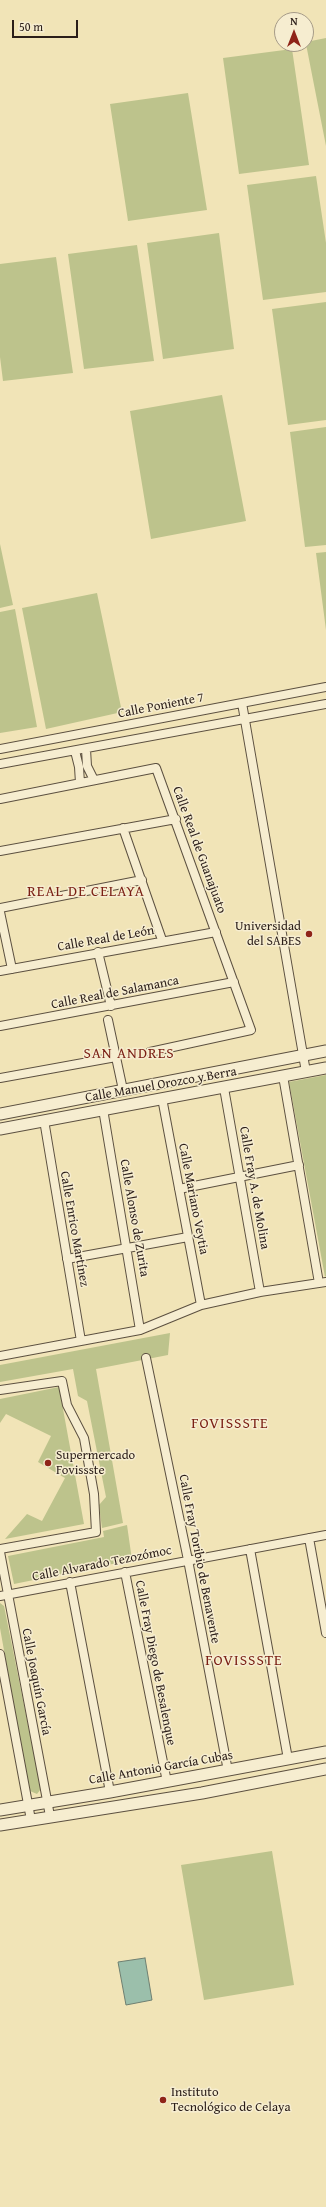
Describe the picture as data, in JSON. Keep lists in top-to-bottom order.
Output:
{
  "streets": {
    "street": [
      "Calle Poniente 7",
      "Calle Real de Guanajuato",
      "Calle Real de León",
      "Calle Real de Salamanca",
      "Calle Manuel Orozco y Berra",
      "Calle Fray A. de Molina",
      "Calle Mariano Veytia",
      "Calle Alonso de Zurita",
      "Calle Enrico Martínez",
      "Calle Fray Toribio de Benavente",
      "Calle Alvarado Tezozómoc",
      "Calle Fray Diego de Besalenque",
      "Calle Joaquín García",
      "Calle Antonio García Cubas"
    ]
  },
  "crossings": [
    ["Calle Real de Guanajuato", "Calle Real de León"],
    ["Calle Real de Guanajuato", "Calle Real de Salamanca"],
    ["Calle Manuel Orozco y Berra", "Calle Fray A. de Molina"],
    ["Calle Manuel Orozco y Berra", "Calle Mariano Veytia"],
    ["Calle Manuel Orozco y Berra", "Calle Alonso de Zurita"],
    ["Calle Manuel Orozco y Berra", "Calle Enrico Martínez"],
    ["Calle Fray Toribio de Benavente", "Calle Alvarado Tezozómoc"],
    ["Calle Fray Toribio de Benavente", "Calle Antonio García Cubas"],
    ["Calle Alvarado Tezozómoc", "Calle Fray Diego de Besalenque"],
    ["Calle Alvarado Tezozómoc", "Calle Joaquín García"],
    ["Calle Fray Diego de Besalenque", "Calle Antonio García Cubas"],
    ["Calle Joaquín García", "Calle Antonio García Cubas"]
  ],
  "districts": [
    "REAL DE CELAYA",
    "SAN ANDRES",
    "FOVISSSTE",
    "FOVISSSTE"
  ],
  "places": ["Universidad del SABES", "Supermercado Fovissste", "Instituto Tecnológico de Celaya"],
  "scale_bar": "50 m",
  "north": "top"
}
